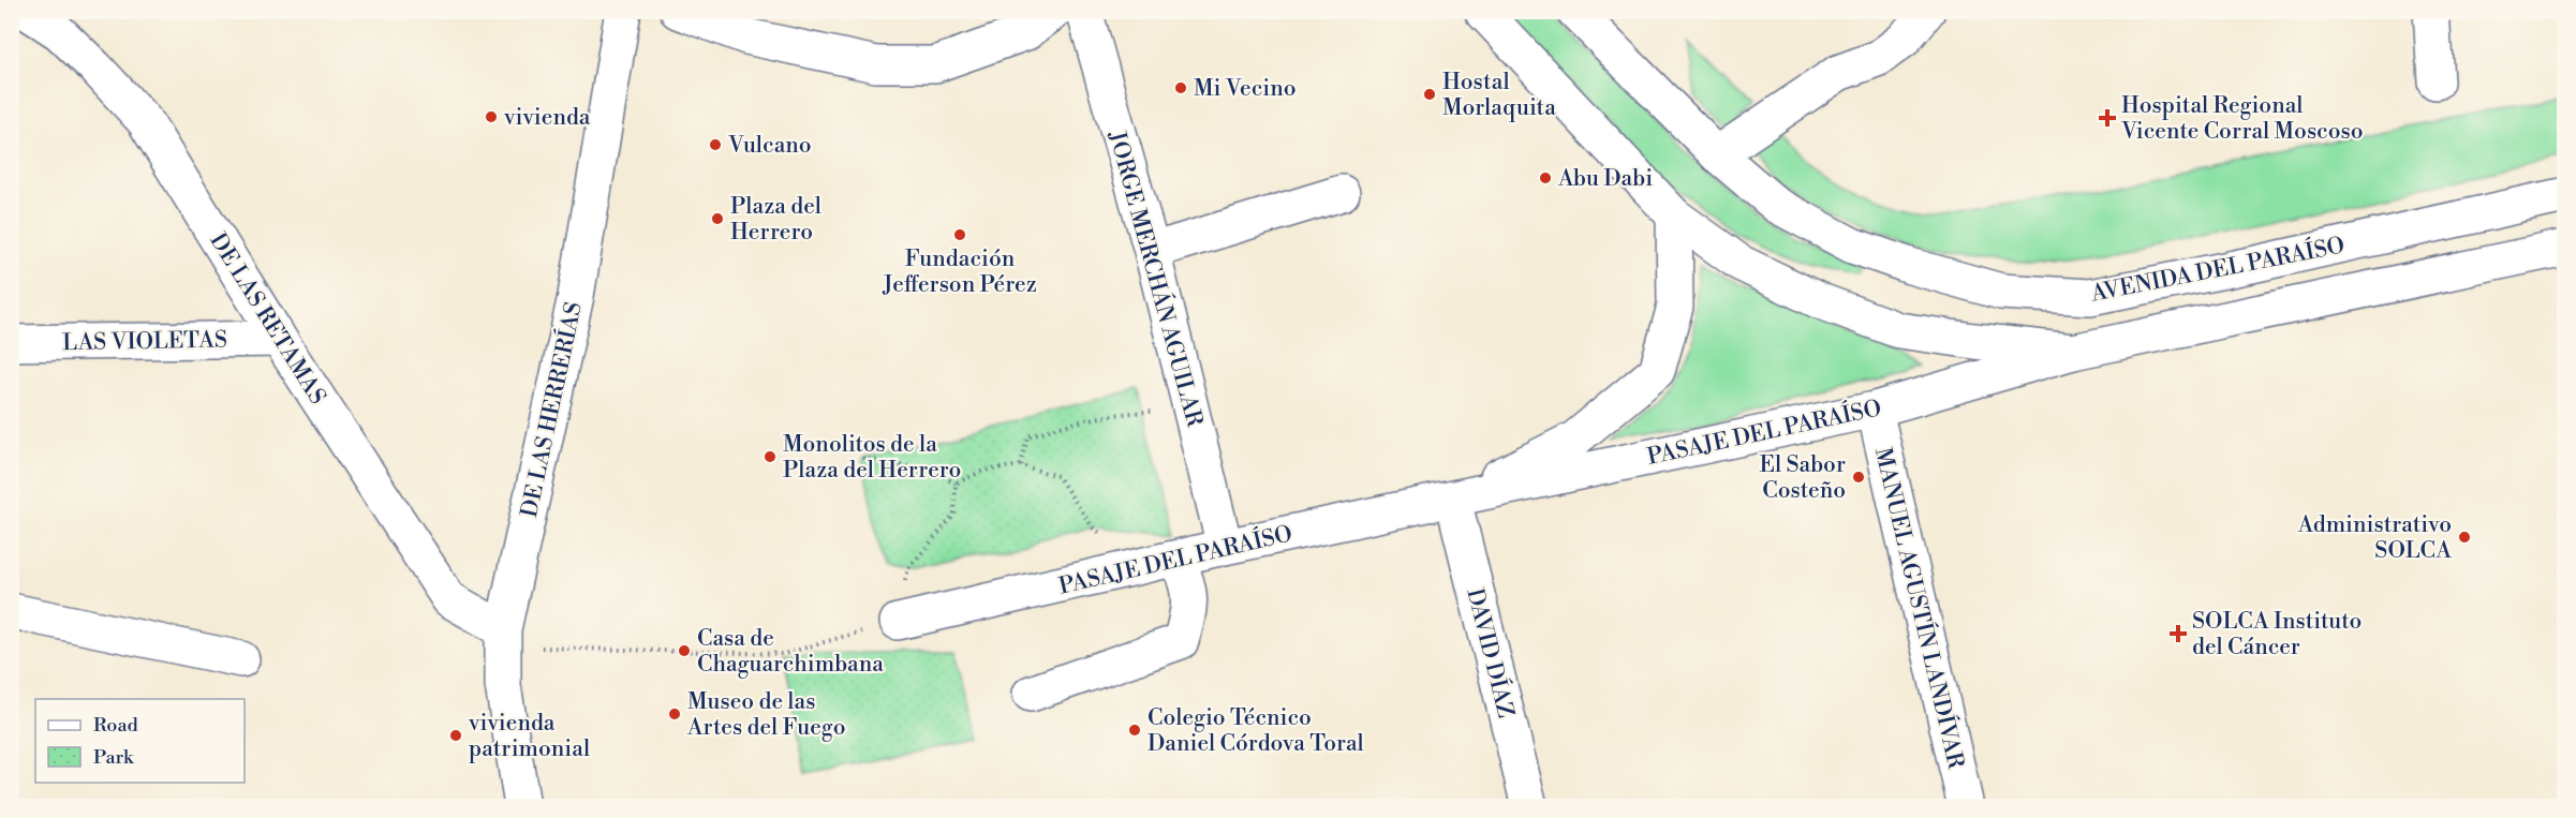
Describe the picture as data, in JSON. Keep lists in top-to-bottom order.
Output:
{
  "streets": {
    "street": [
      "AVENIDA DEL PARAÍSO",
      "JORGE MERCHÁN AGUILAR",
      "DE LAS RETAMAS",
      "LAS VIOLETAS",
      "DE LAS HERRERÍAS",
      "PASAJE DEL PARAÍSO",
      "MANUEL AGUSTÍN LANDÍVAR",
      "DAVID DÍAZ"
    ]
  },
  "crossings": [
    ["JORGE MERCHÁN AGUILAR", "PASAJE DEL PARAÍSO"],
    ["DE LAS RETAMAS", "LAS VIOLETAS"],
    ["DE LAS RETAMAS", "DE LAS HERRERÍAS"],
    ["PASAJE DEL PARAÍSO", "MANUEL AGUSTÍN LANDÍVAR"],
    ["PASAJE DEL PARAÍSO", "DAVID DÍAZ"]
  ],
  "places": {
    "other": [
      "Mi Vecino",
      "Hostal Morlaquita",
      "vivienda",
      "Vulcano",
      "Abu Dabi",
      "Plaza del Herrero",
      "Fundación Jefferson Pérez",
      "Monolitos de la Plaza del Herrero",
      "El Sabor Costeño",
      "Administrativo SOLCA",
      "Casa de Chaguarchimbana",
      "Museo de las Artes del Fuego",
      "Colegio Técnico Daniel Córdova Toral",
      "vivienda patrimonial"
    ],
    "health": ["Hospital Regional Vicente Corral Moscoso", "SOLCA Instituto del Cáncer"]
  },
  "legend": ["Road", "Park"]
}
